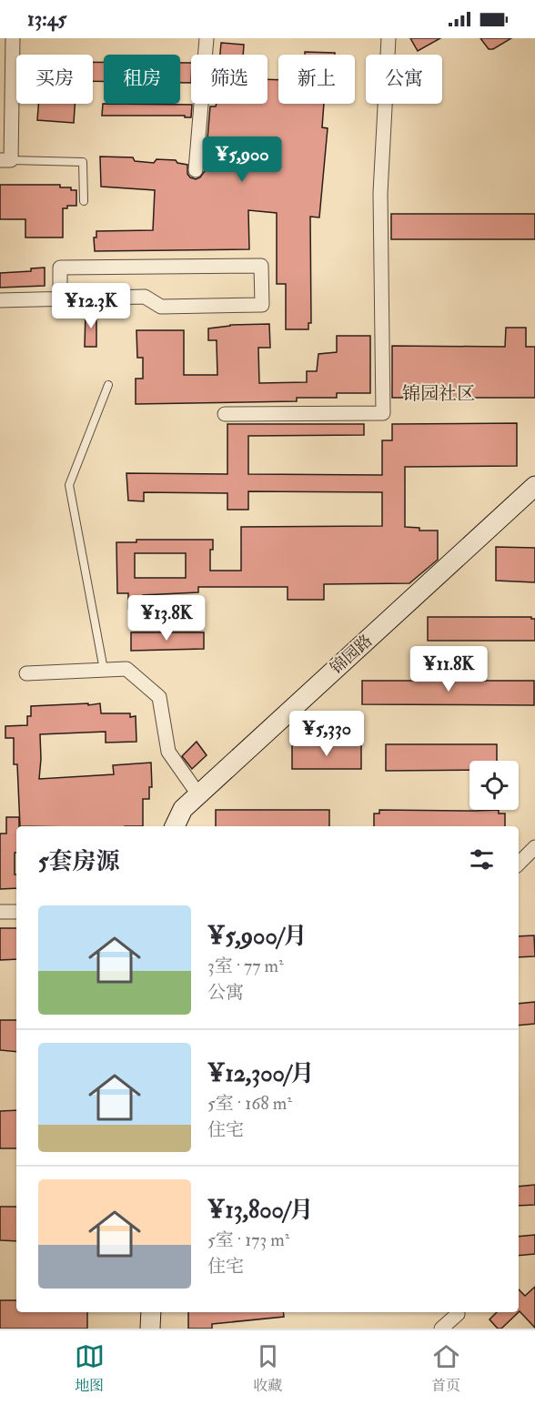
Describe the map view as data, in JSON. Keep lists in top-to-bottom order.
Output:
{
  "streets": {
    "street": ["锦园路"]
  },
  "districts": ["锦园社区"],
  "page": {
    "status": "13:45",
    "chip": [
      "买房",
      "租房",
      "筛选",
      "新上",
      "公寓"
    ],
    "price": [
      "¥5,900",
      "¥12.3K",
      "¥13.8K",
      "¥11.8K",
      "¥5,330"
    ],
    "heading": "5套房源",
    "list": [
      {
        "name": "¥5,900/月",
        "note": "3室 · 77 m² · 公寓"
      },
      {
        "name": "¥12,300/月",
        "note": "5室 · 168 m² · 住宅"
      },
      {
        "name": "¥13,800/月",
        "note": "5室 · 173 m² · 住宅"
      }
    ],
    "tabs": ["地图", "收藏", "首页"]
  }
}
